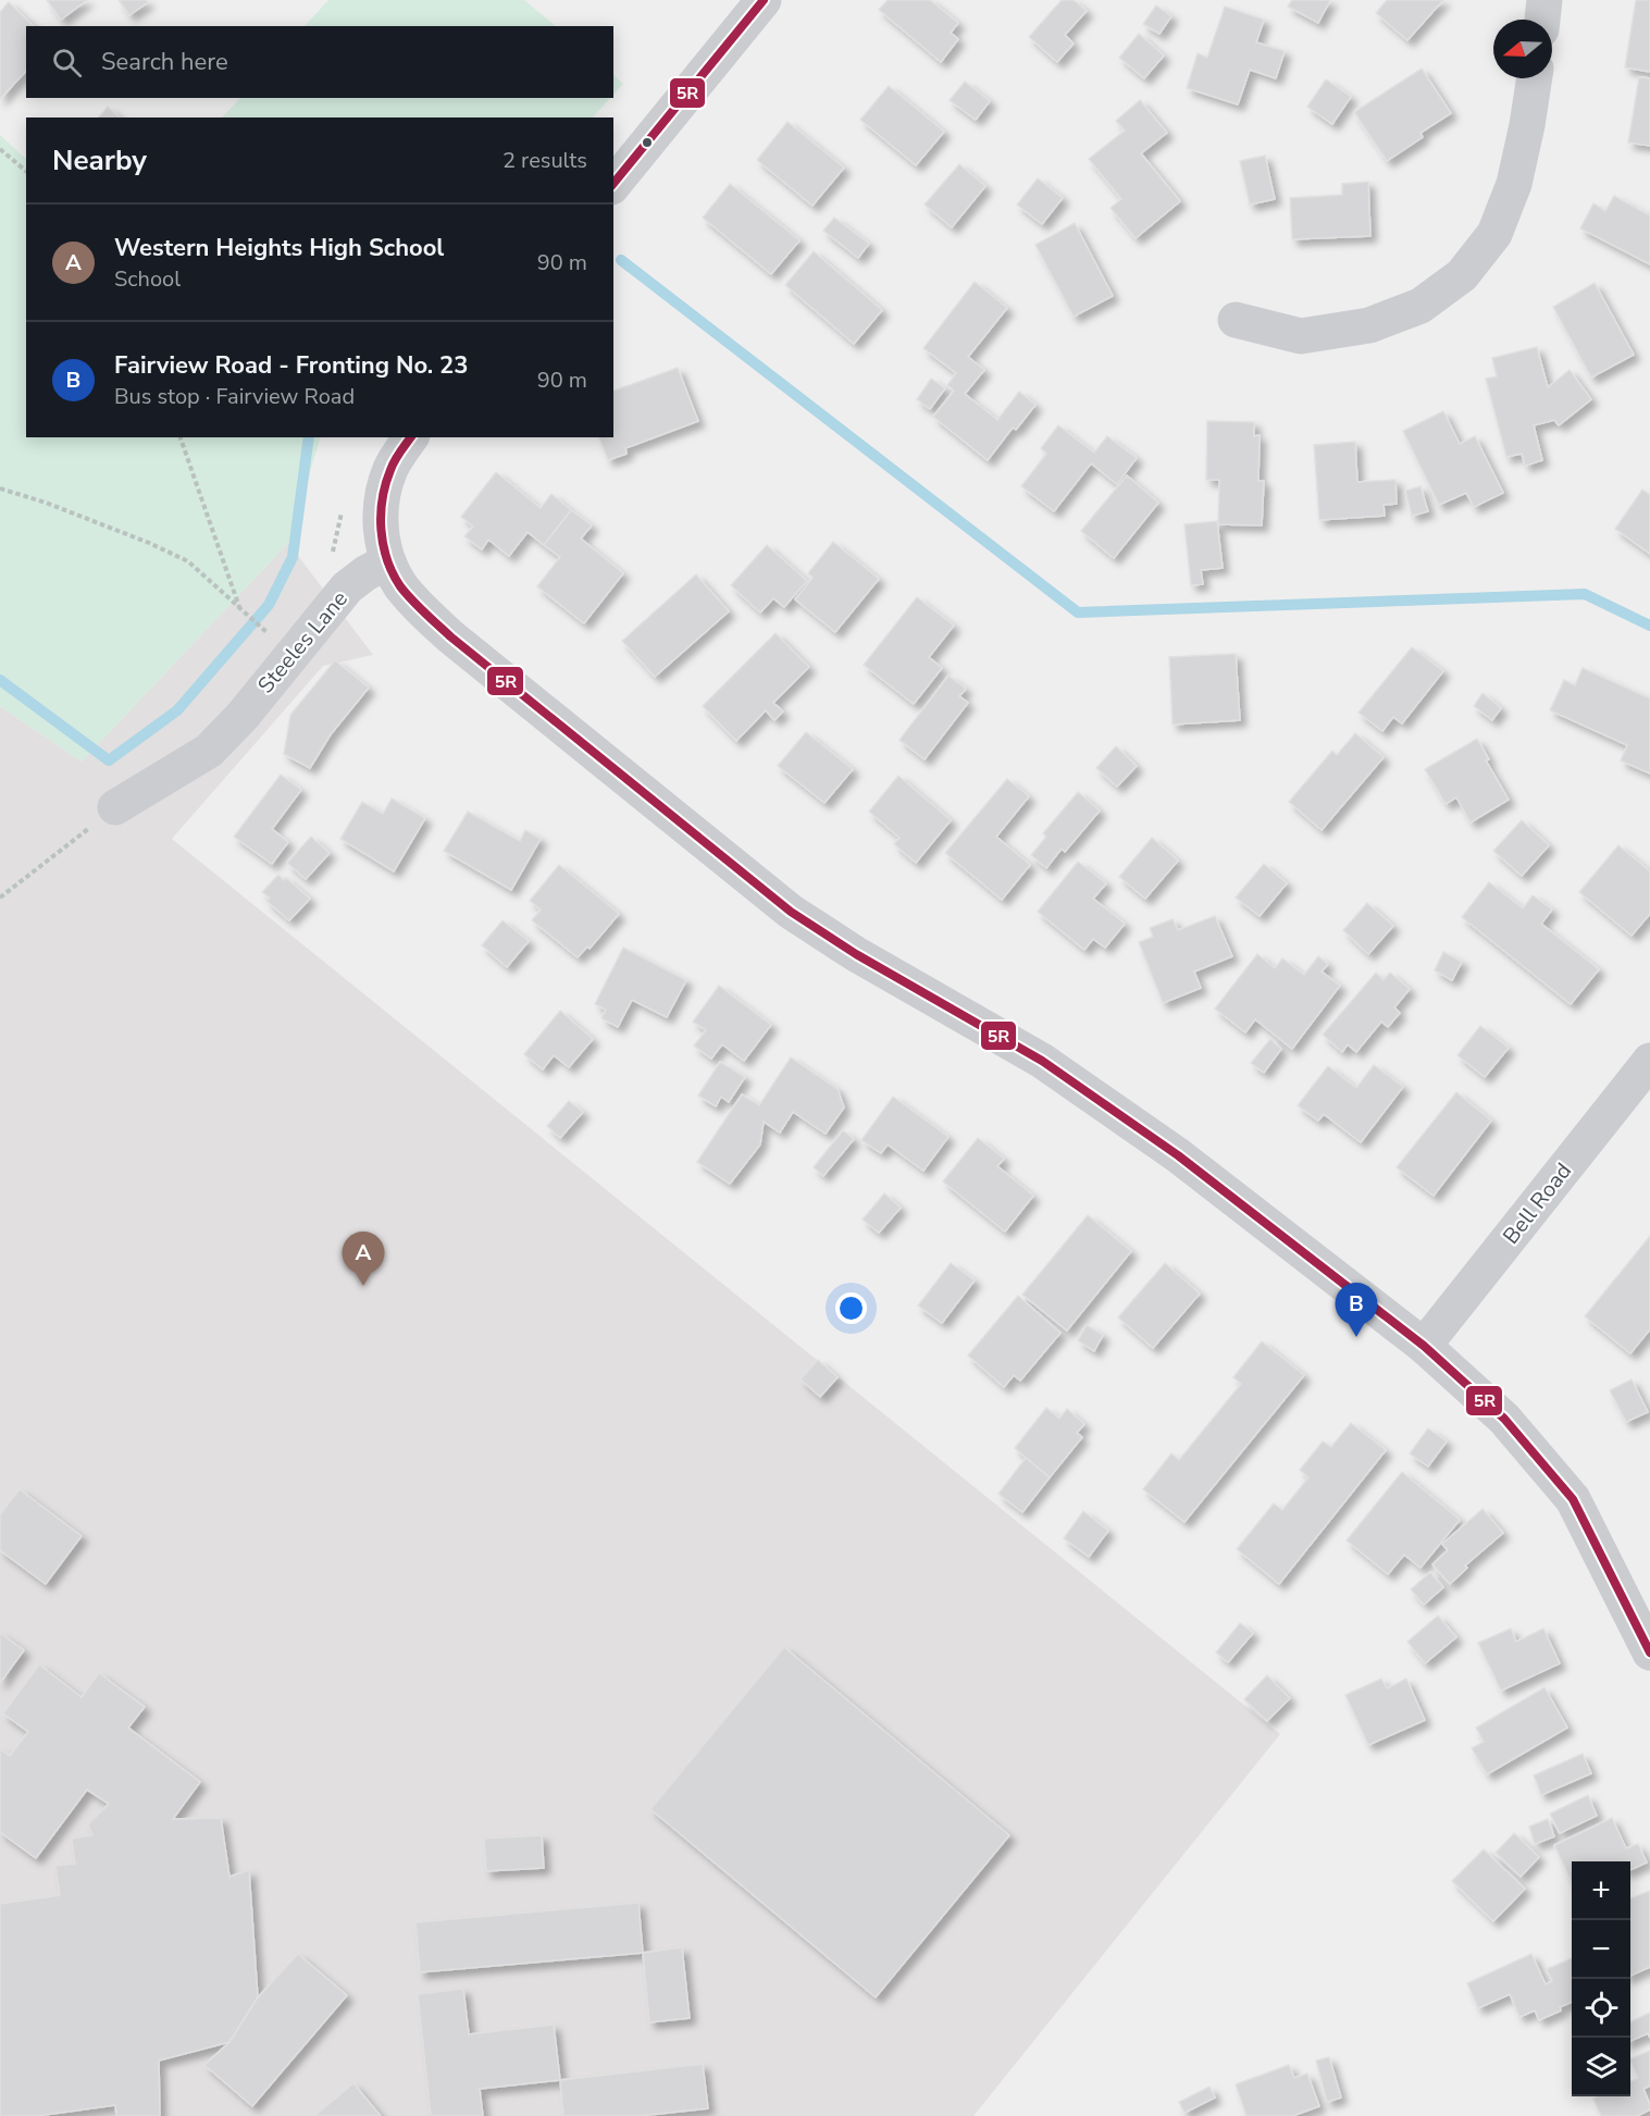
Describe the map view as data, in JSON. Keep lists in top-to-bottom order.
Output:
{
  "streets": {
    "street": ["Steeles Lane", "Bell Road"]
  },
  "lines": ["transit line 5R"],
  "north": "left",
  "page": {
    "search": "Search here",
    "heading": ["Nearby", "2 results"],
    "list": [
      {
        "mark": "A",
        "name": "Western Heights High School",
        "note": "School",
        "value": "90 m"
      },
      {
        "mark": "B",
        "name": "Fairview Road - Fronting No. 23",
        "note": "Bus stop · Fairview Road",
        "value": "90 m"
      }
    ],
    "pins": ["A", "B"],
    "map_buttons": ["+", "−"]
  }
}
